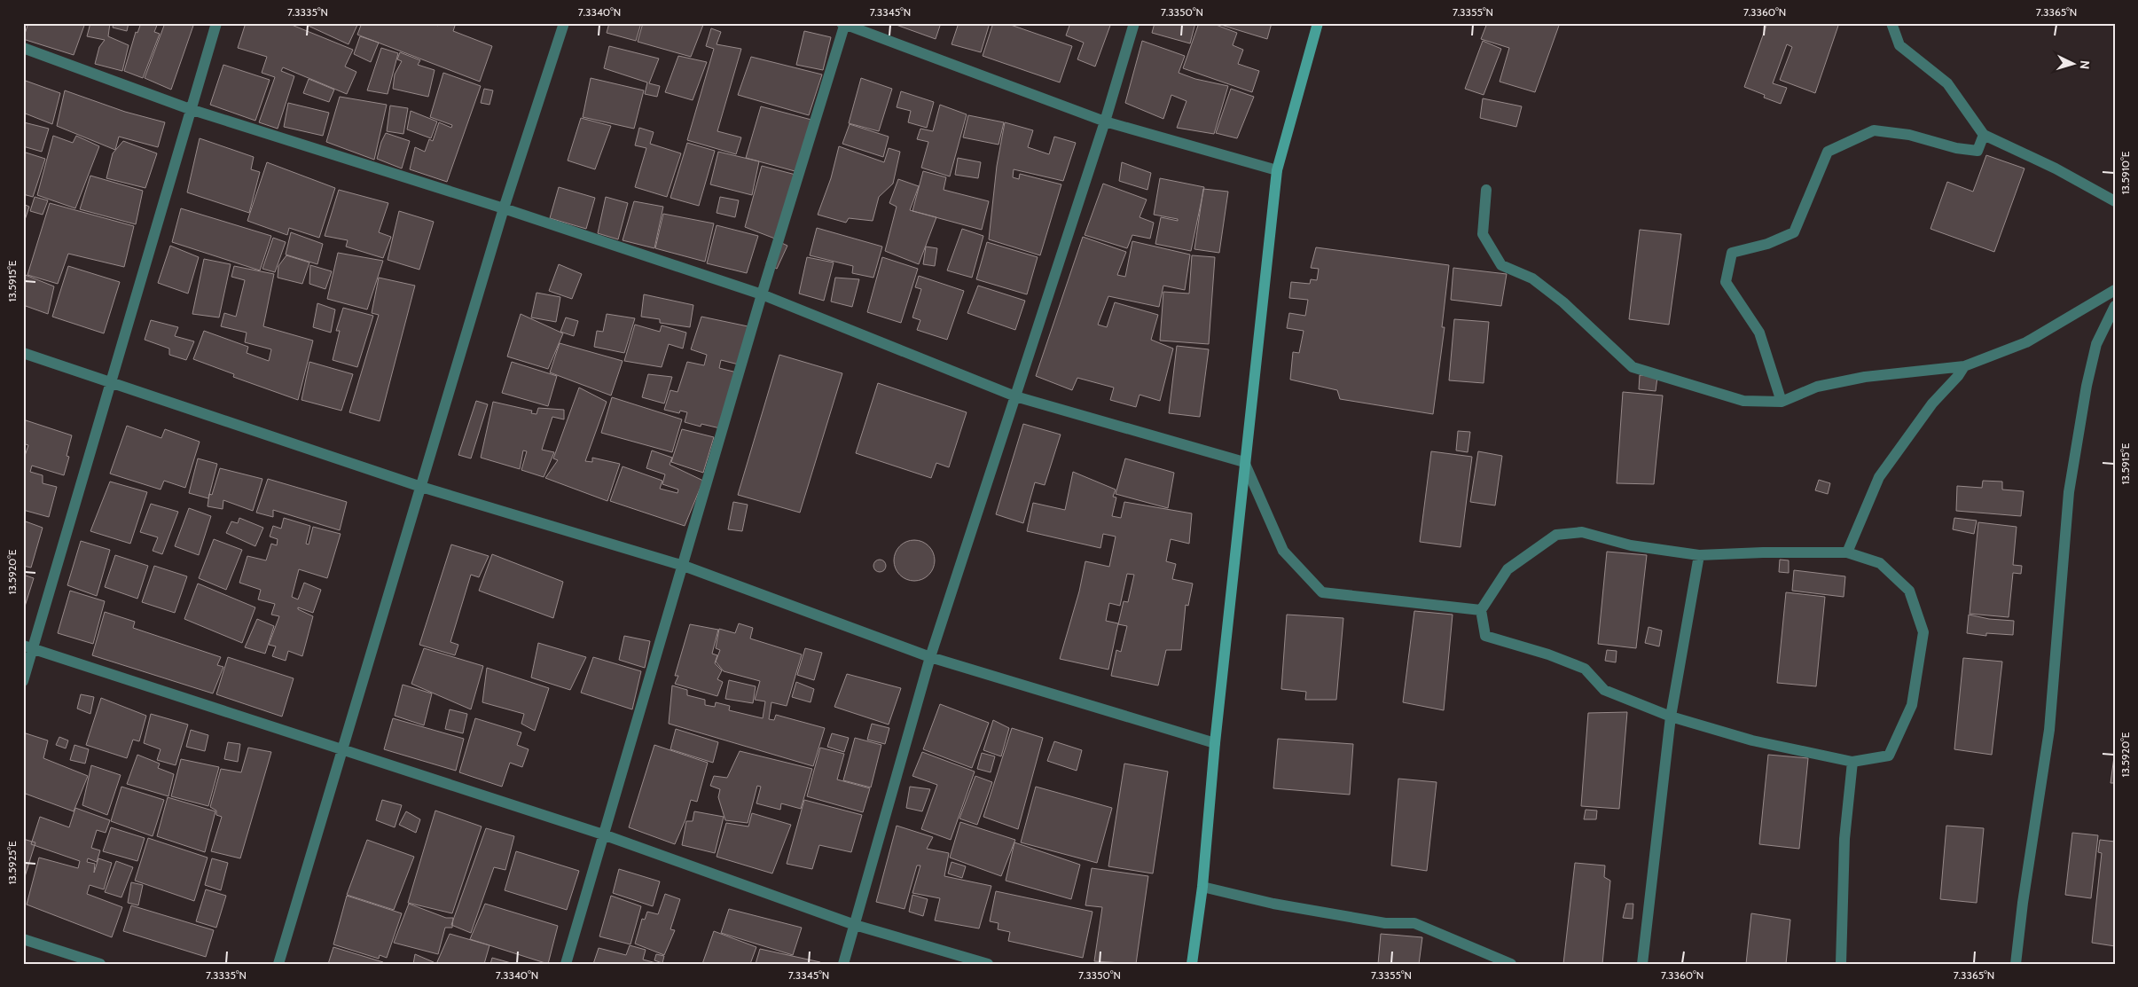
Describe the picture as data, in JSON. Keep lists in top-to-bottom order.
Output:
{
  "north": "right",
  "coordinates": [
    "7.3335°N",
    "7.3340°N",
    "7.3345°N",
    "7.3350°N",
    "7.3355°N",
    "7.3360°N",
    "7.3365°N",
    "13.5910°E",
    "13.5915°E",
    "13.5920°E",
    "13.5925°E"
  ]
}
